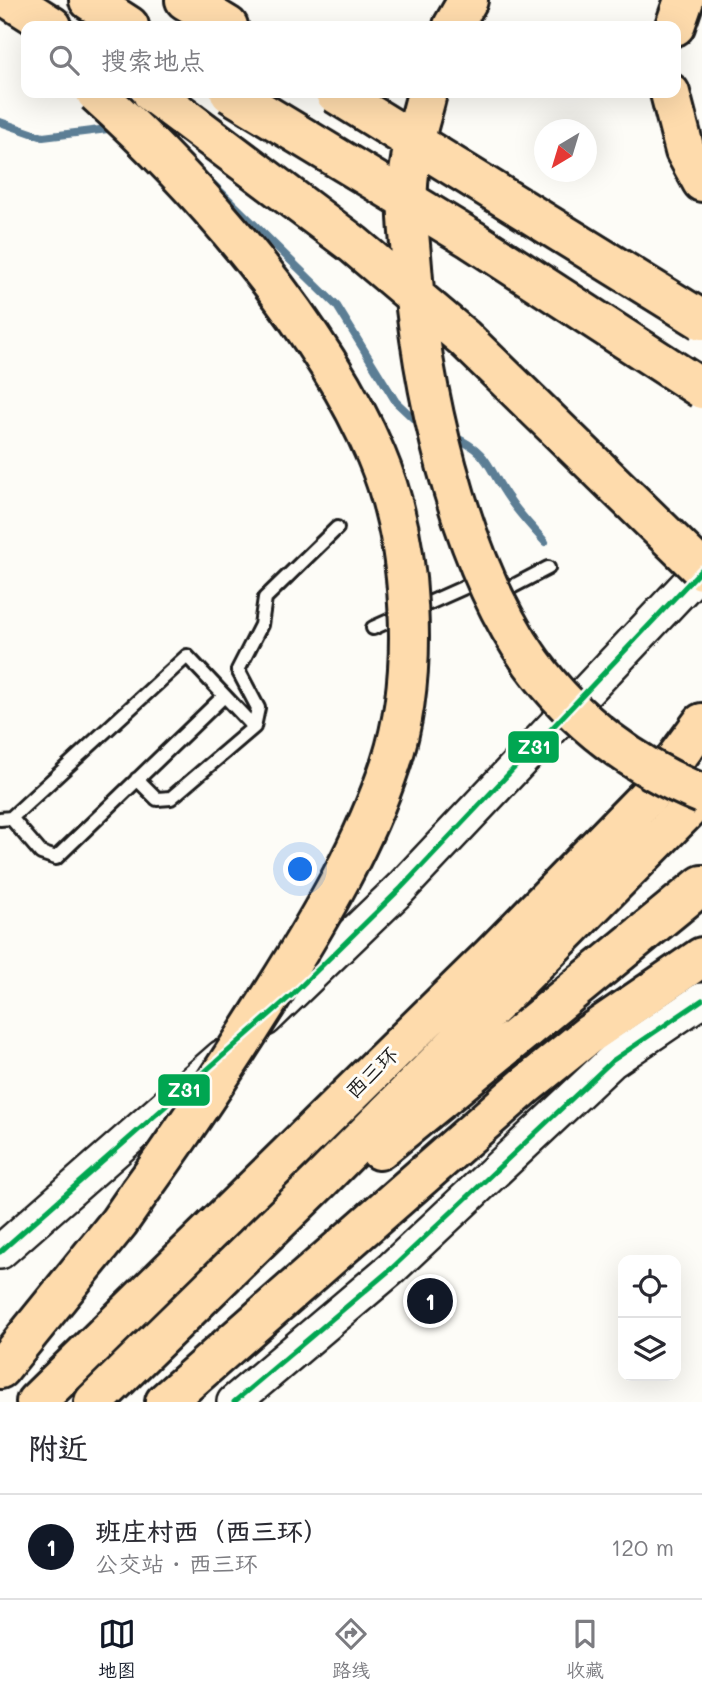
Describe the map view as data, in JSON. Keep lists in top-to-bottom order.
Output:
{
  "streets": {
    "highway": ["西三环"]
  },
  "lines": ["transit line Z31"],
  "north": "bottom left",
  "page": {
    "search": "搜索地点",
    "pins": "1",
    "heading": "附近",
    "list": [
      {
        "mark": "1",
        "name": "班庄村西（西三环）",
        "note": "公交站 · 西三环",
        "value": "120 m"
      }
    ],
    "nav": ["地图", "路线", "收藏"]
  }
}
